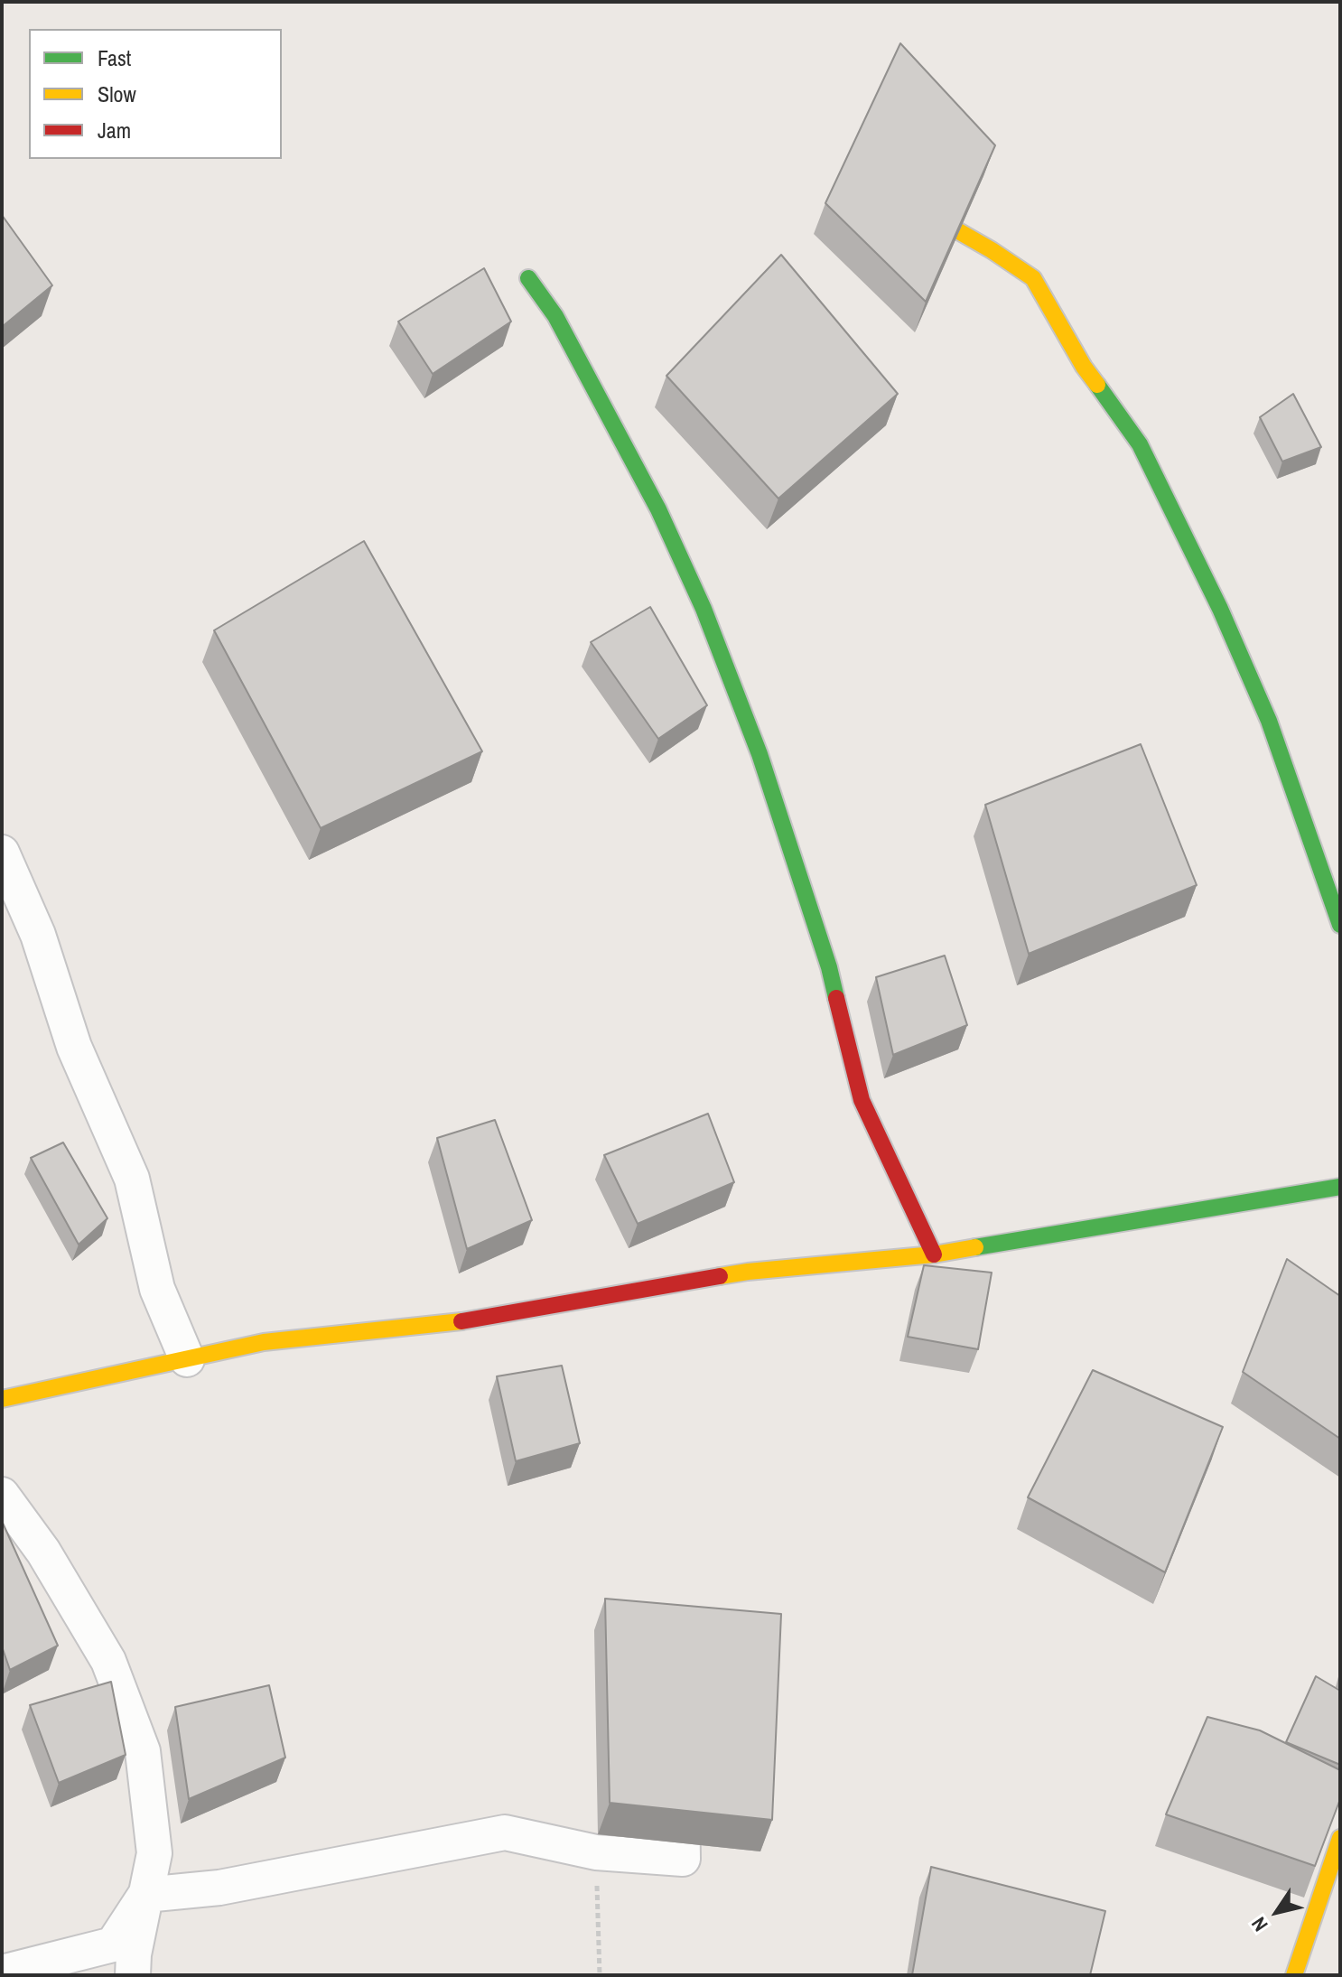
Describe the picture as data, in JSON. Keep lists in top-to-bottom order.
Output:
{
  "legend": ["Fast", "Slow", "Jam"],
  "north": "bottom left"
}
